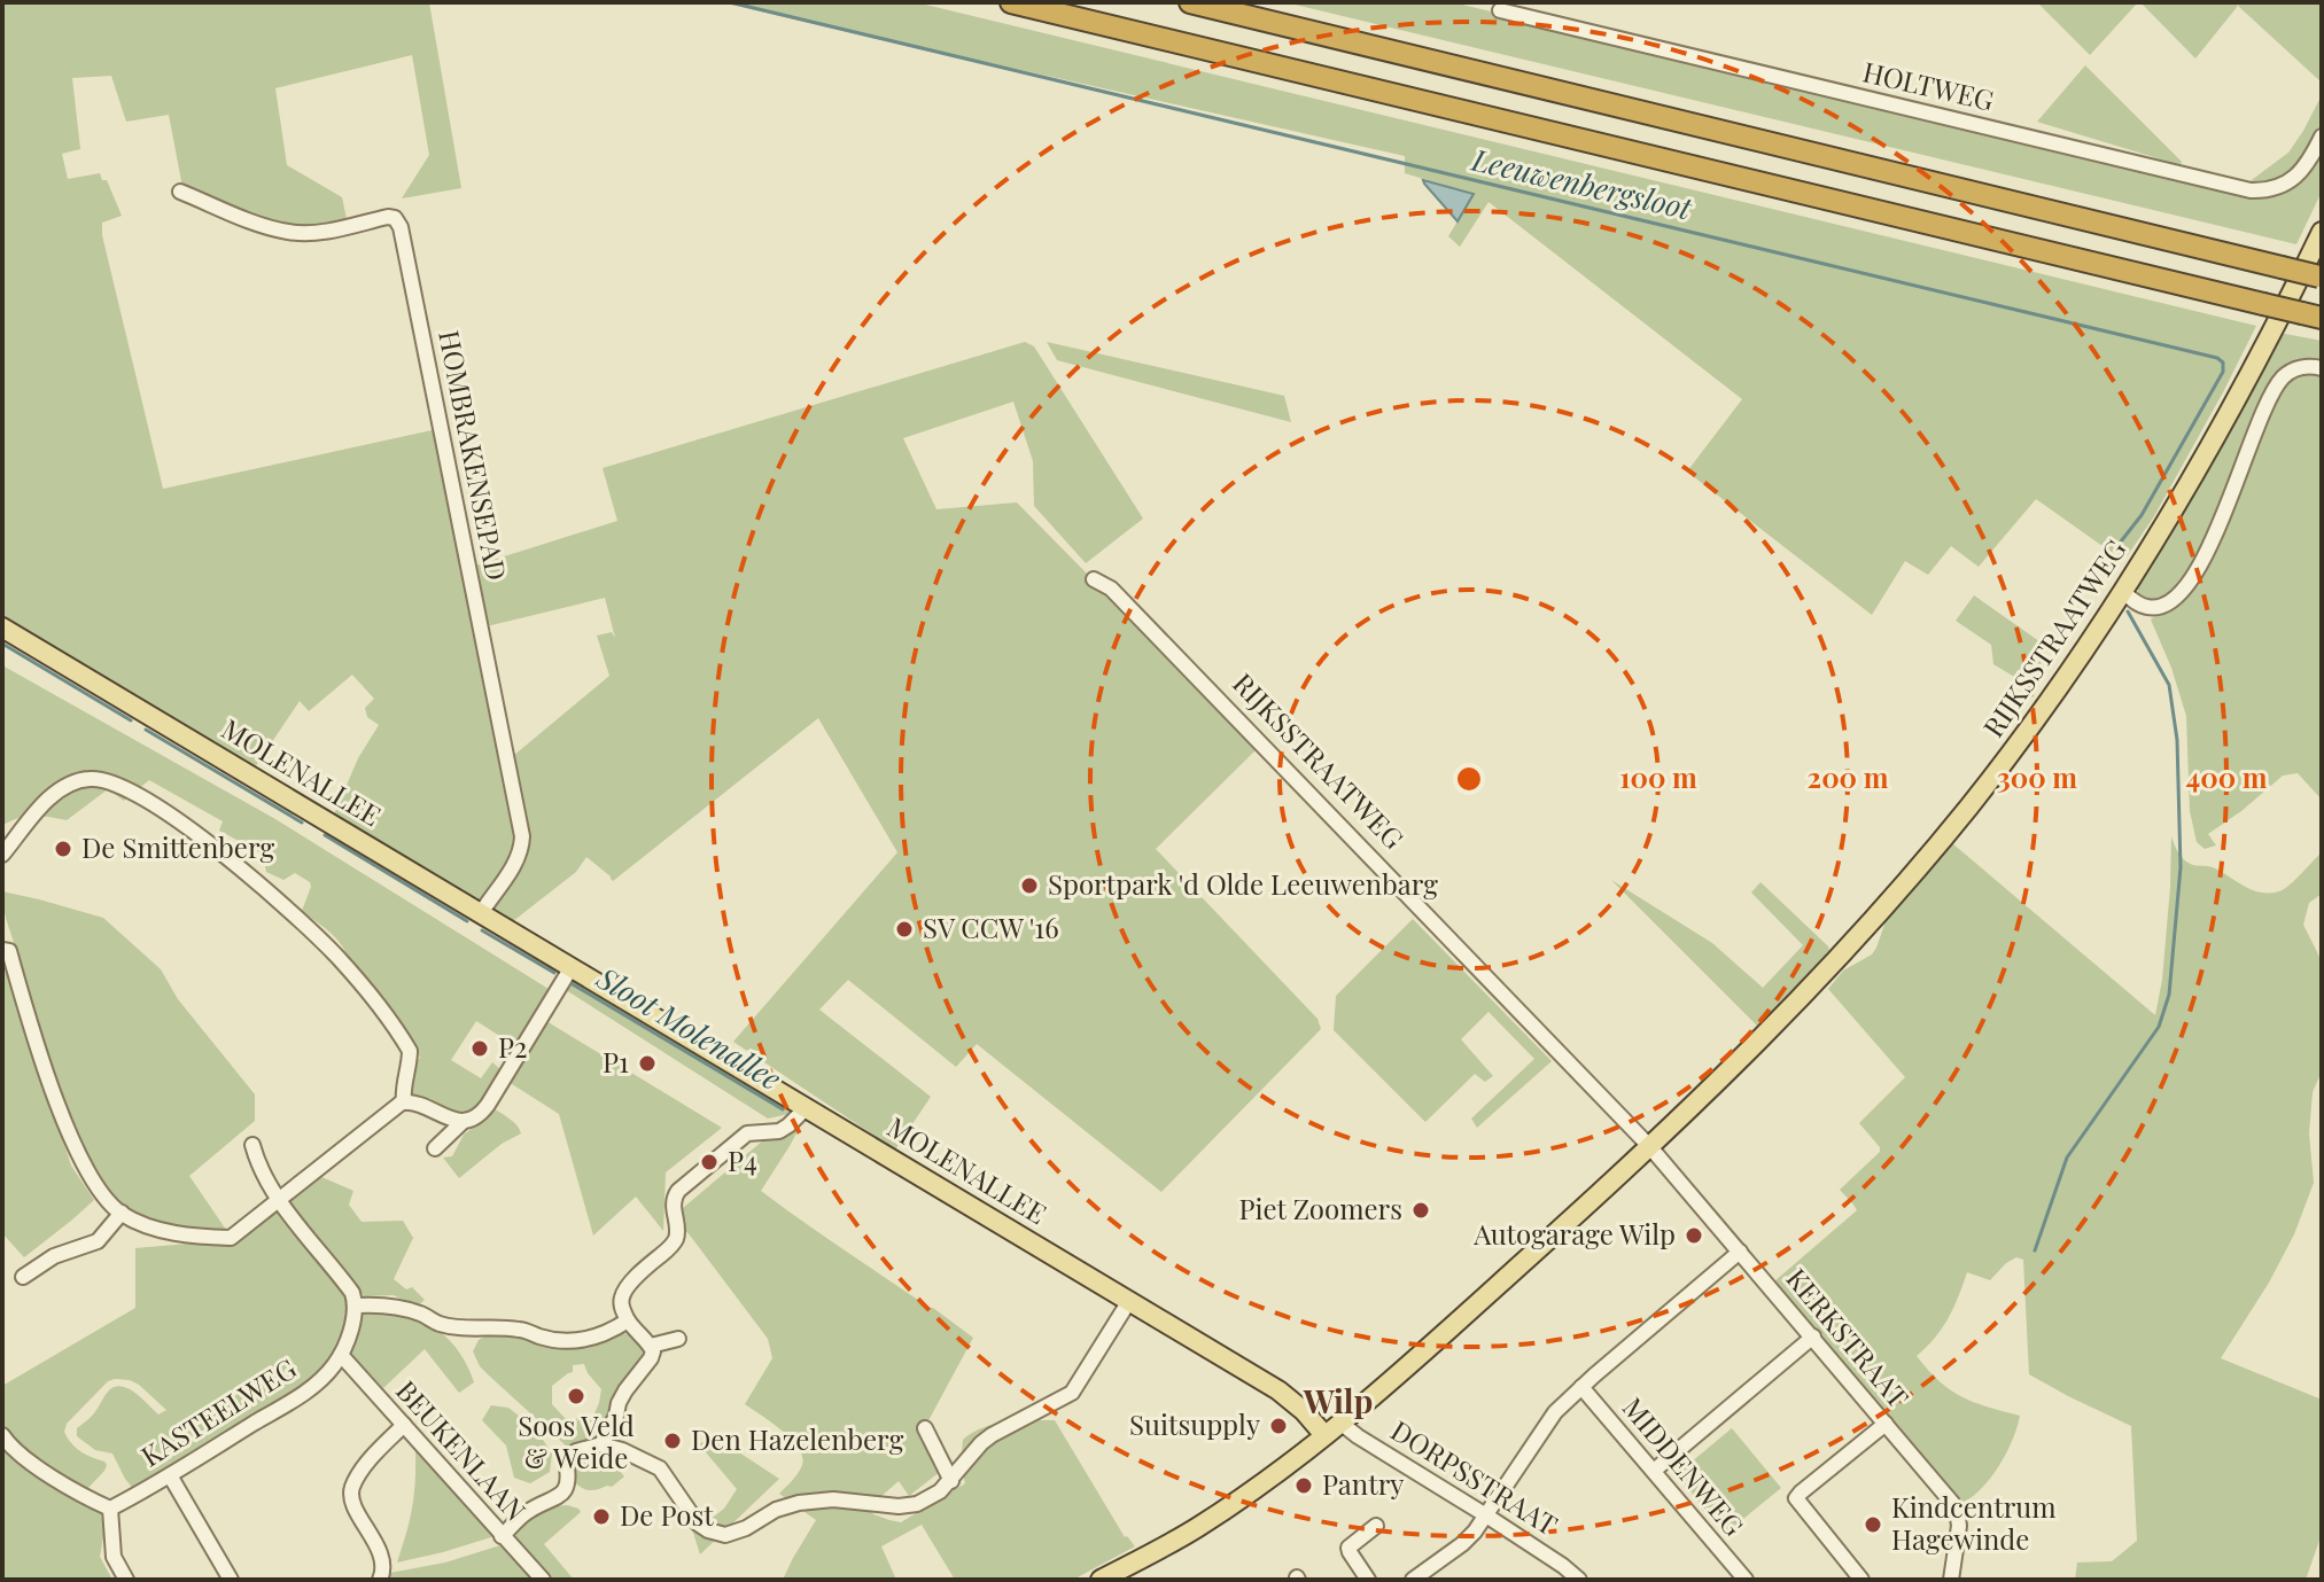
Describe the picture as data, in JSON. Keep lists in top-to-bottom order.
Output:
{
  "streets": {
    "main road": ["RIJKSSTRAATWEG", "MOLENALLEE"],
    "street": [
      "HOLTWEG",
      "HOMBRAKENSEPAD",
      "KERKSTRAAT",
      "KASTEELWEG",
      "BEUKENLAAN",
      "MIDDENWEG",
      "DORPSSTRAAT"
    ]
  },
  "crossings": [
    ["HOMBRAKENSEPAD", "MOLENALLEE"],
    ["RIJKSSTRAATWEG", "MOLENALLEE"],
    ["RIJKSSTRAATWEG", "KERKSTRAAT"],
    ["RIJKSSTRAATWEG", "DORPSSTRAAT"],
    ["KASTEELWEG", "BEUKENLAAN"]
  ],
  "districts": ["Wilp"],
  "water": ["Leeuwenbergsloot", "Sloot Molenallee"],
  "places": [
    "De Smittenberg",
    "Sportpark 'd Olde Leeuwenbarg",
    "SV CCW '16",
    "P2",
    "P1",
    "P4",
    "Piet Zoomers",
    "Autogarage Wilp",
    "Soos Veld & Weide",
    "Suitsupply",
    "Den Hazelenberg",
    "Pantry",
    "De Post",
    "Kindcentrum Hagewinde"
  ],
  "rings": [
    "100 m",
    "200 m",
    "300 m",
    "400 m"
  ]
}
